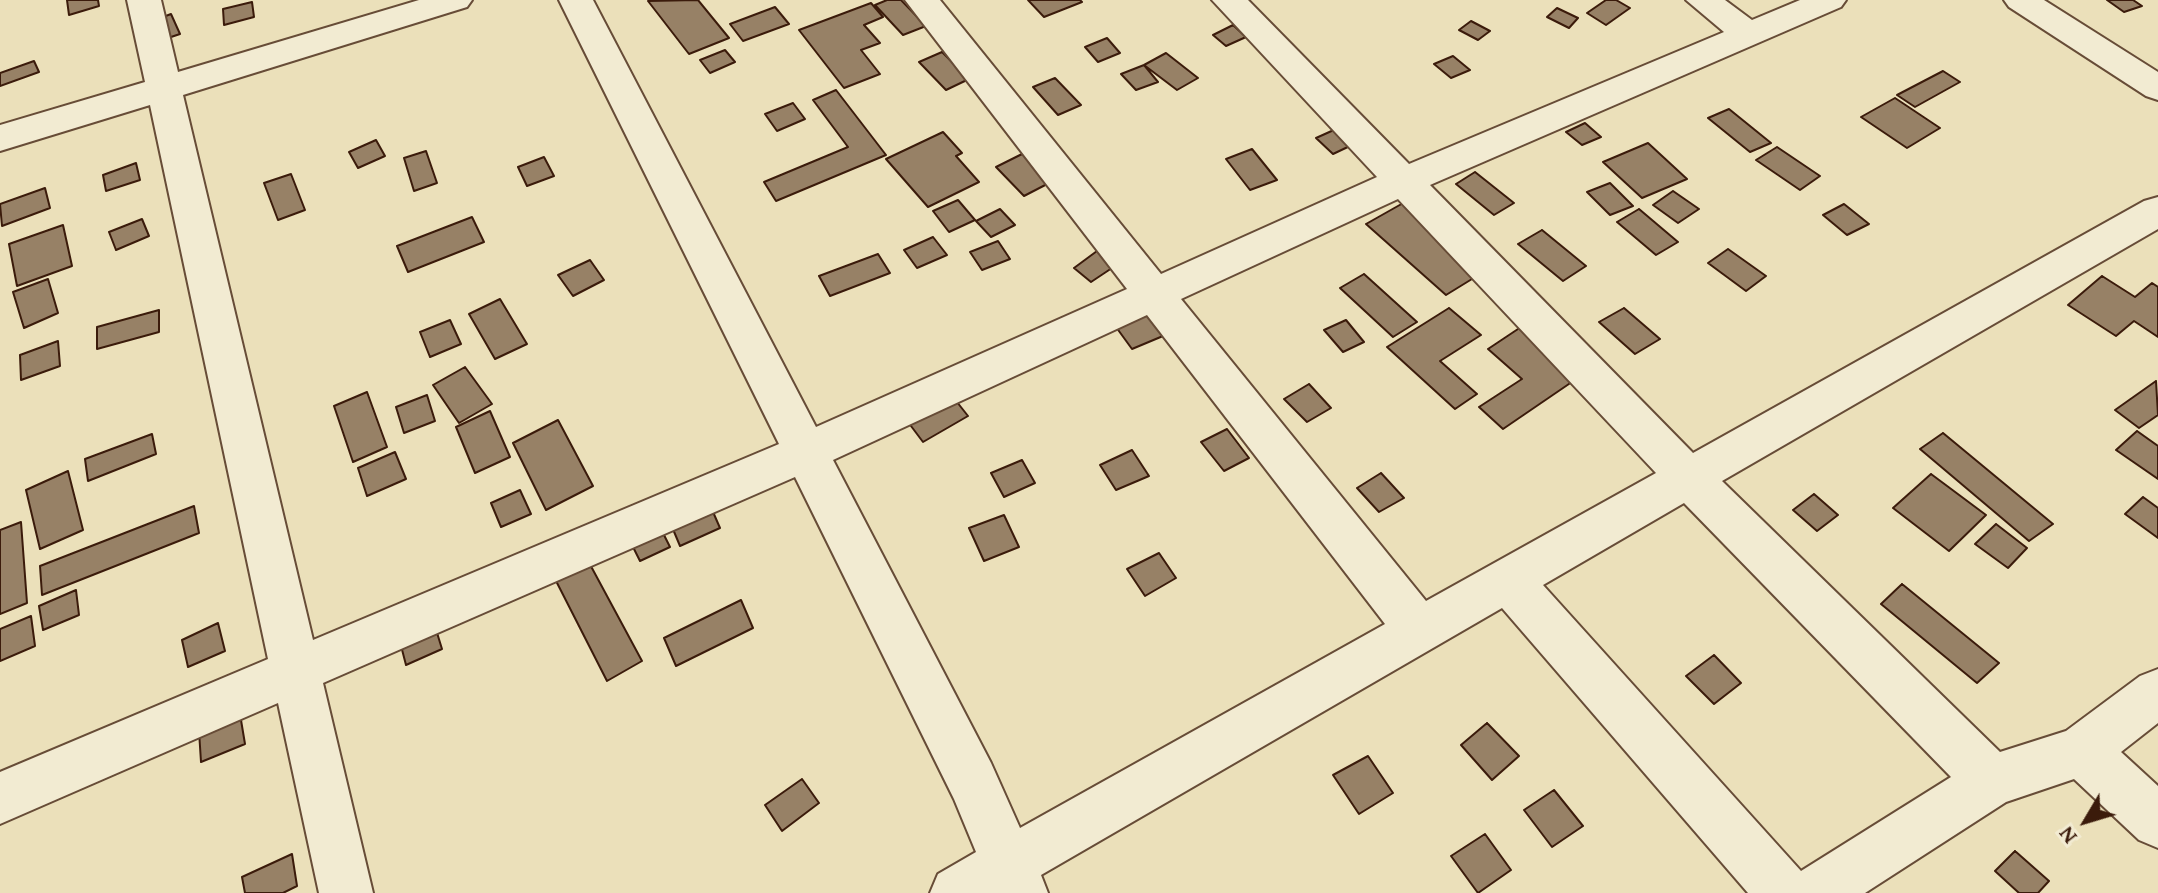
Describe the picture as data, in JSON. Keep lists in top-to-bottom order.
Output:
{
  "north": "bottom left"
}
